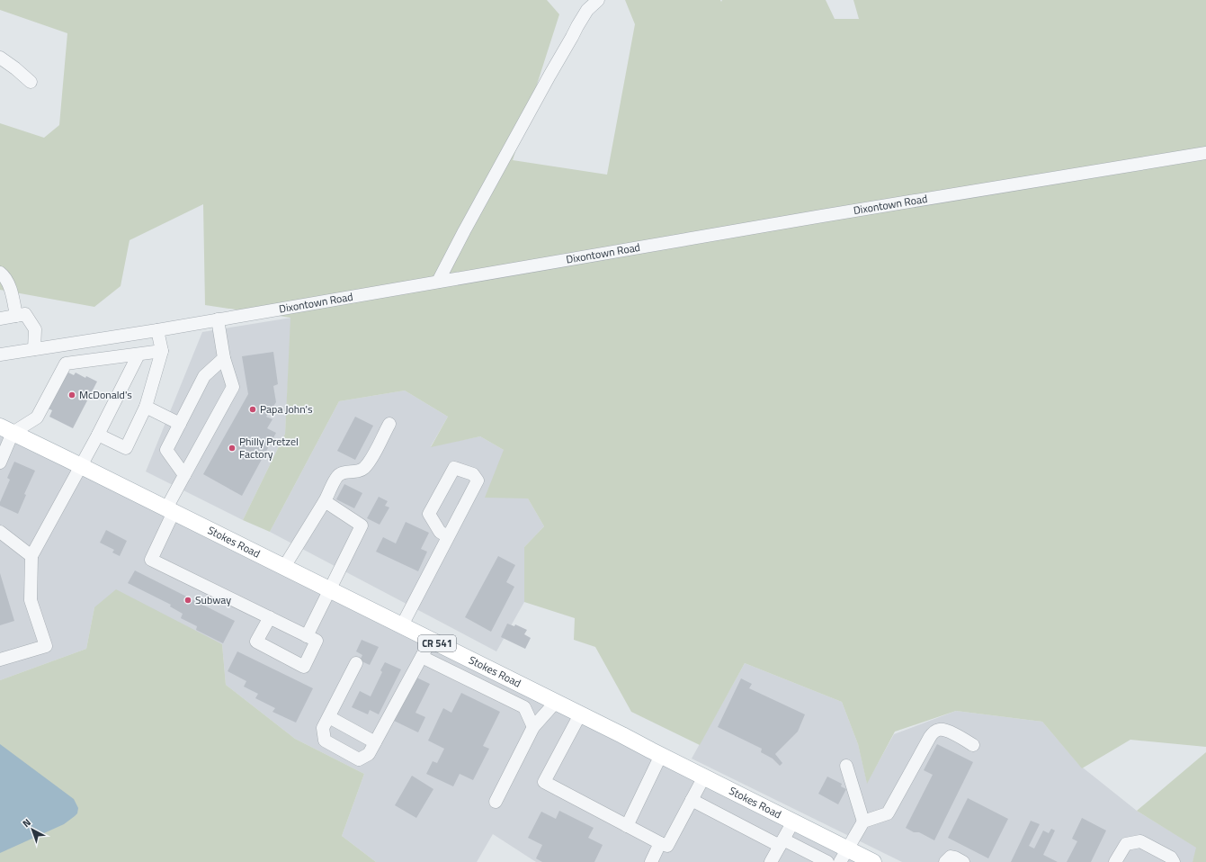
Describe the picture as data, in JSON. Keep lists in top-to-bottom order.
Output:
{
  "streets": {
    "main road": ["Stokes Road", "CR 541"],
    "street": ["Dixontown Road"]
  },
  "places": [
    "McDonald's",
    "Papa John's",
    "Philly Pretzel Factory",
    "Subway"
  ],
  "north": "top left"
}
